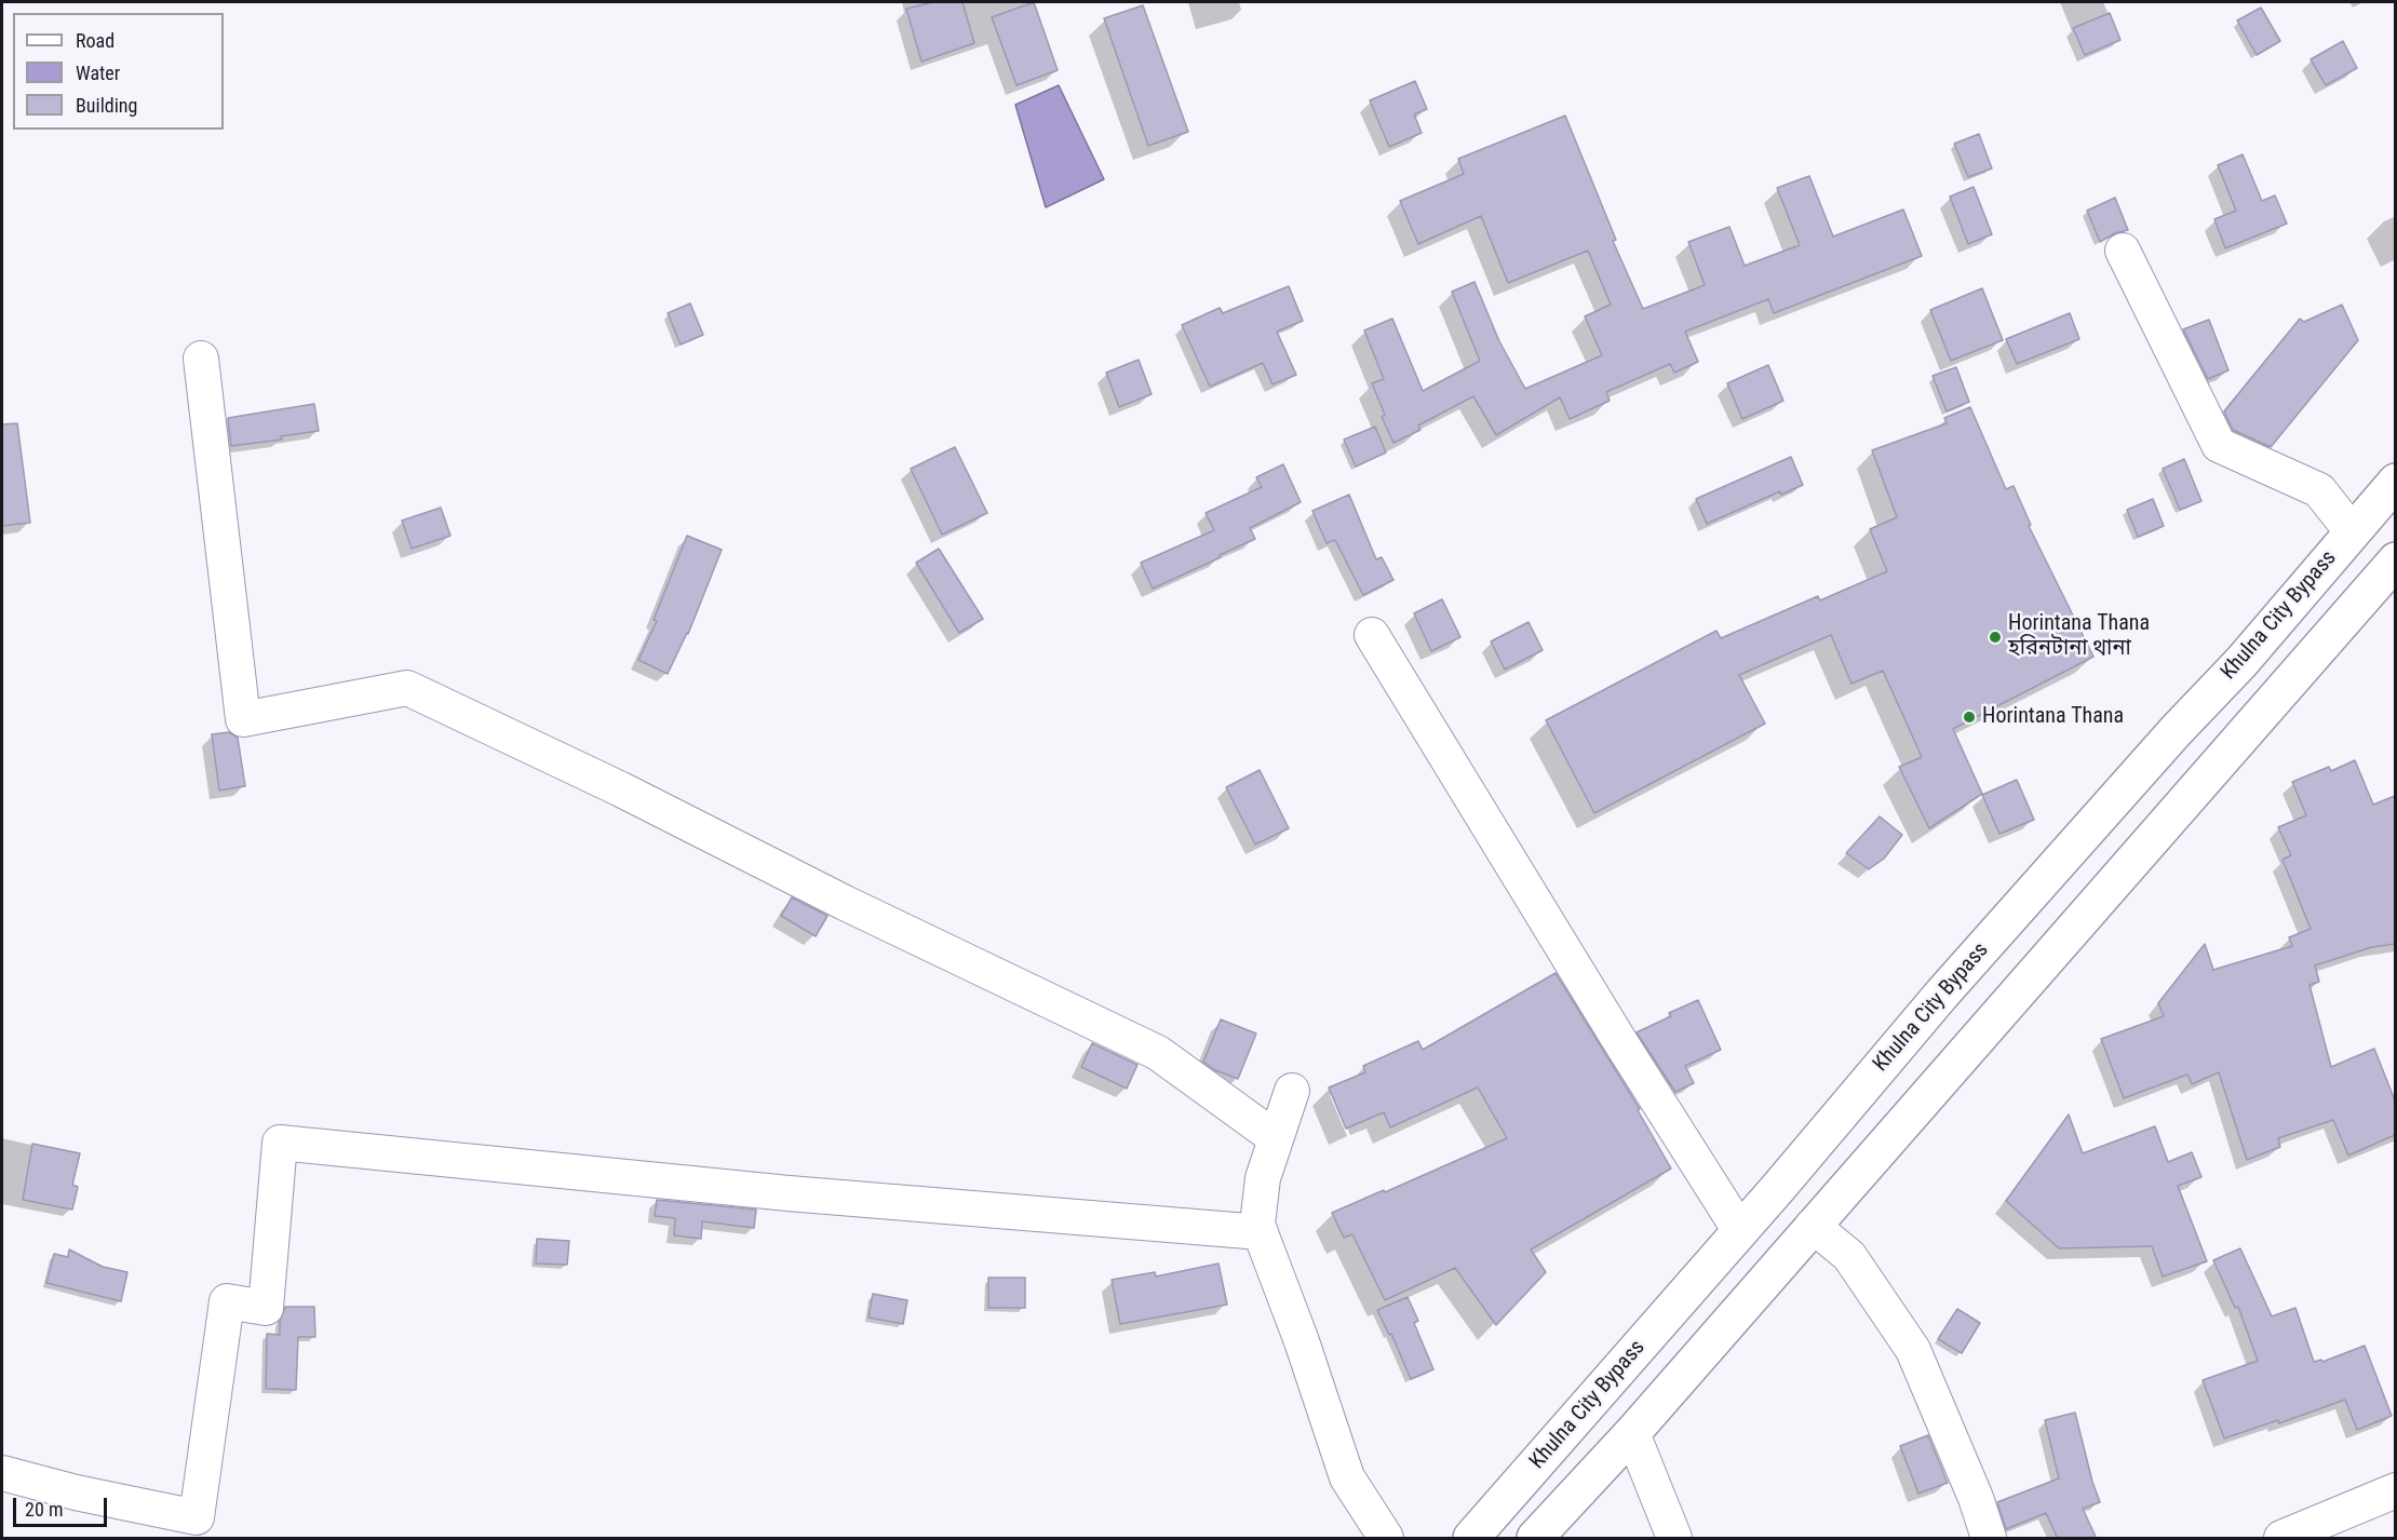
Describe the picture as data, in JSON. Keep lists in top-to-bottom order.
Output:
{
  "streets": {
    "highway": ["Khulna City Bypass"]
  },
  "places": ["Horintana Thana হরিনটানা থানা", "Horintana Thana"],
  "legend": ["Road", "Water", "Building"],
  "scale_bar": "20 m"
}
